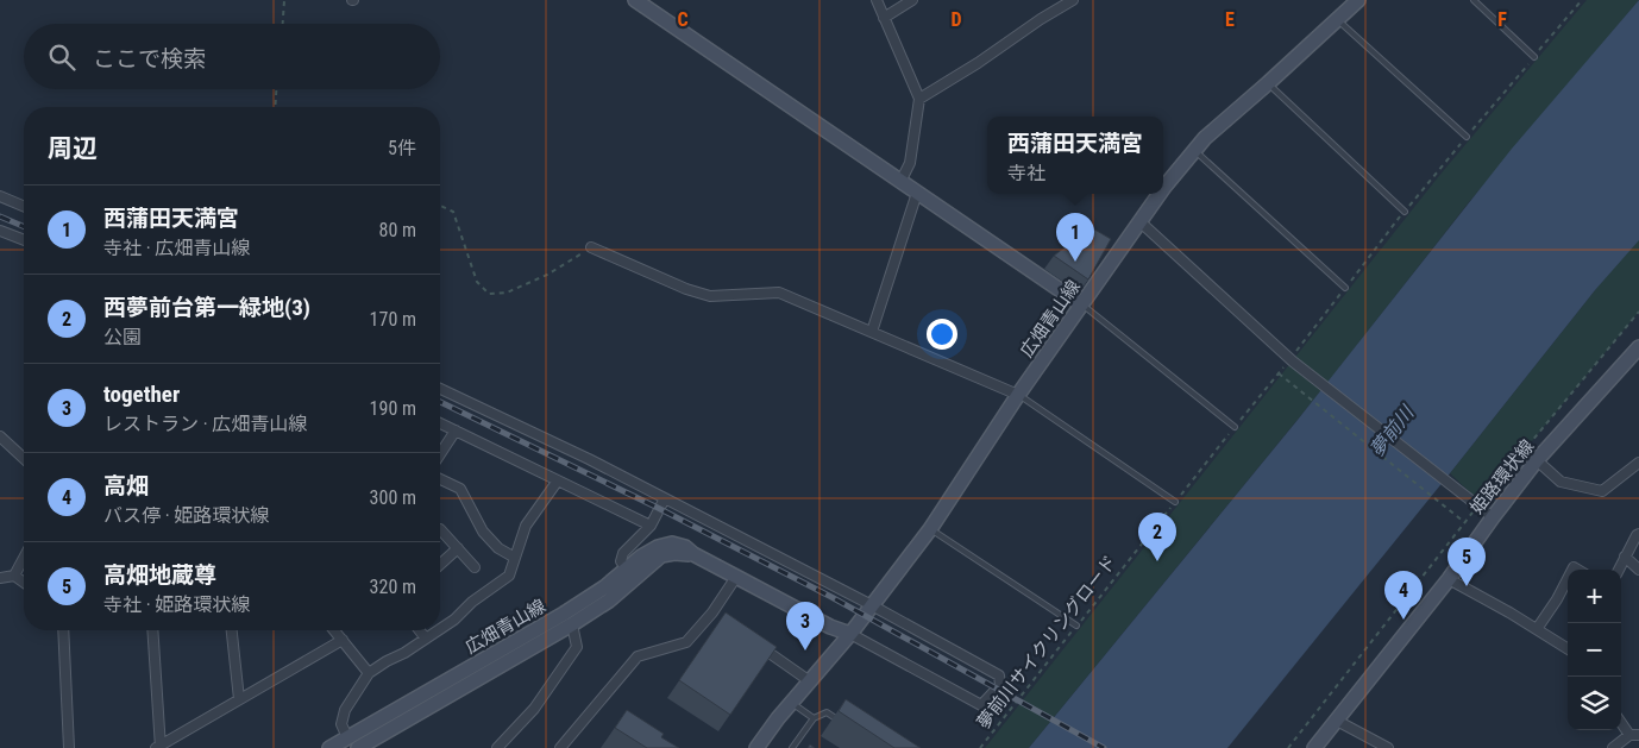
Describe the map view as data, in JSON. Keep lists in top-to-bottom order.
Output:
{
  "streets": {
    "main road": ["広畑青山線", "姫路環状線"],
    "path": ["夢前川サイクリングロード"]
  },
  "water": ["夢前川"],
  "page": {
    "search": "ここで検索",
    "heading": ["周辺", "5件"],
    "popup": ["西蒲田天満宮", "寺社"],
    "list": [
      {
        "mark": "1",
        "name": "西蒲田天満宮",
        "note": "寺社 · 広畑青山線",
        "value": "80 m"
      },
      {
        "mark": "2",
        "name": "西夢前台第一緑地(3)",
        "note": "公園",
        "value": "170 m"
      },
      {
        "mark": "3",
        "name": "together",
        "note": "レストラン · 広畑青山線",
        "value": "190 m"
      },
      {
        "mark": "4",
        "name": "高畑",
        "note": "バス停 · 姫路環状線",
        "value": "300 m"
      },
      {
        "mark": "5",
        "name": "高畑地蔵尊",
        "note": "寺社 · 姫路環状線",
        "value": "320 m"
      }
    ],
    "pins": [
      "1",
      "2",
      "5",
      "4",
      "3"
    ],
    "map_buttons": ["+", "−"]
  },
  "grid": {
    "columns": [
      "C",
      "D",
      "E",
      "F"
    ]
  }
}
